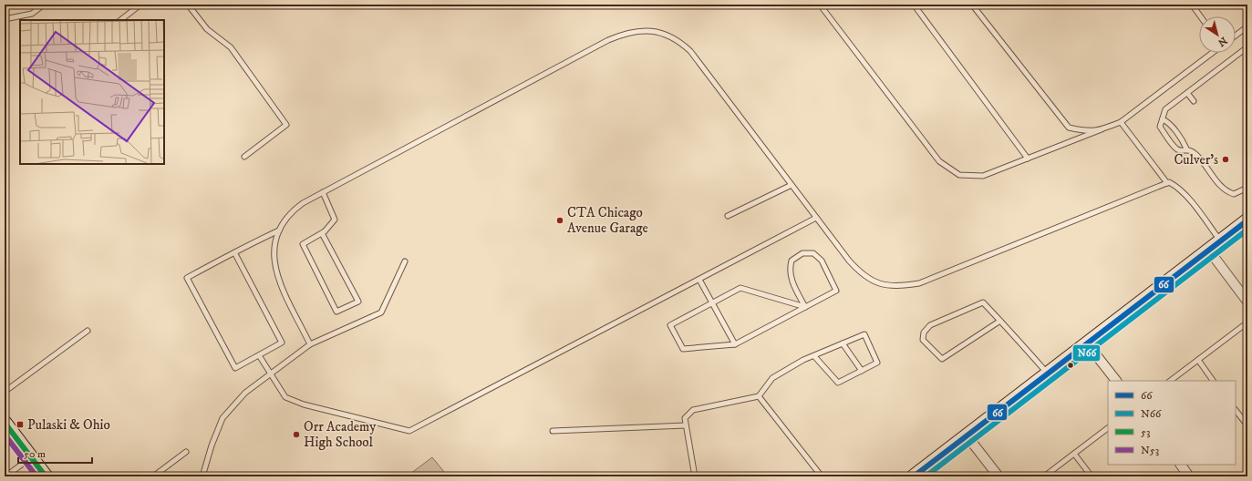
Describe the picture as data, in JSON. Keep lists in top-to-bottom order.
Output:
{
  "places": {
    "other": ["Culver's", "CTA Chicago Avenue Garage", "Orr Academy High School"],
    "transit": ["Pulaski & Ohio"]
  },
  "lines": [
    "transit line 66",
    "transit line N66",
    "transit line 53",
    "transit line N53"
  ],
  "legend": [
    "66",
    "N66",
    "53",
    "N53"
  ],
  "scale_bar": "50 m",
  "north": "bottom right"
}
